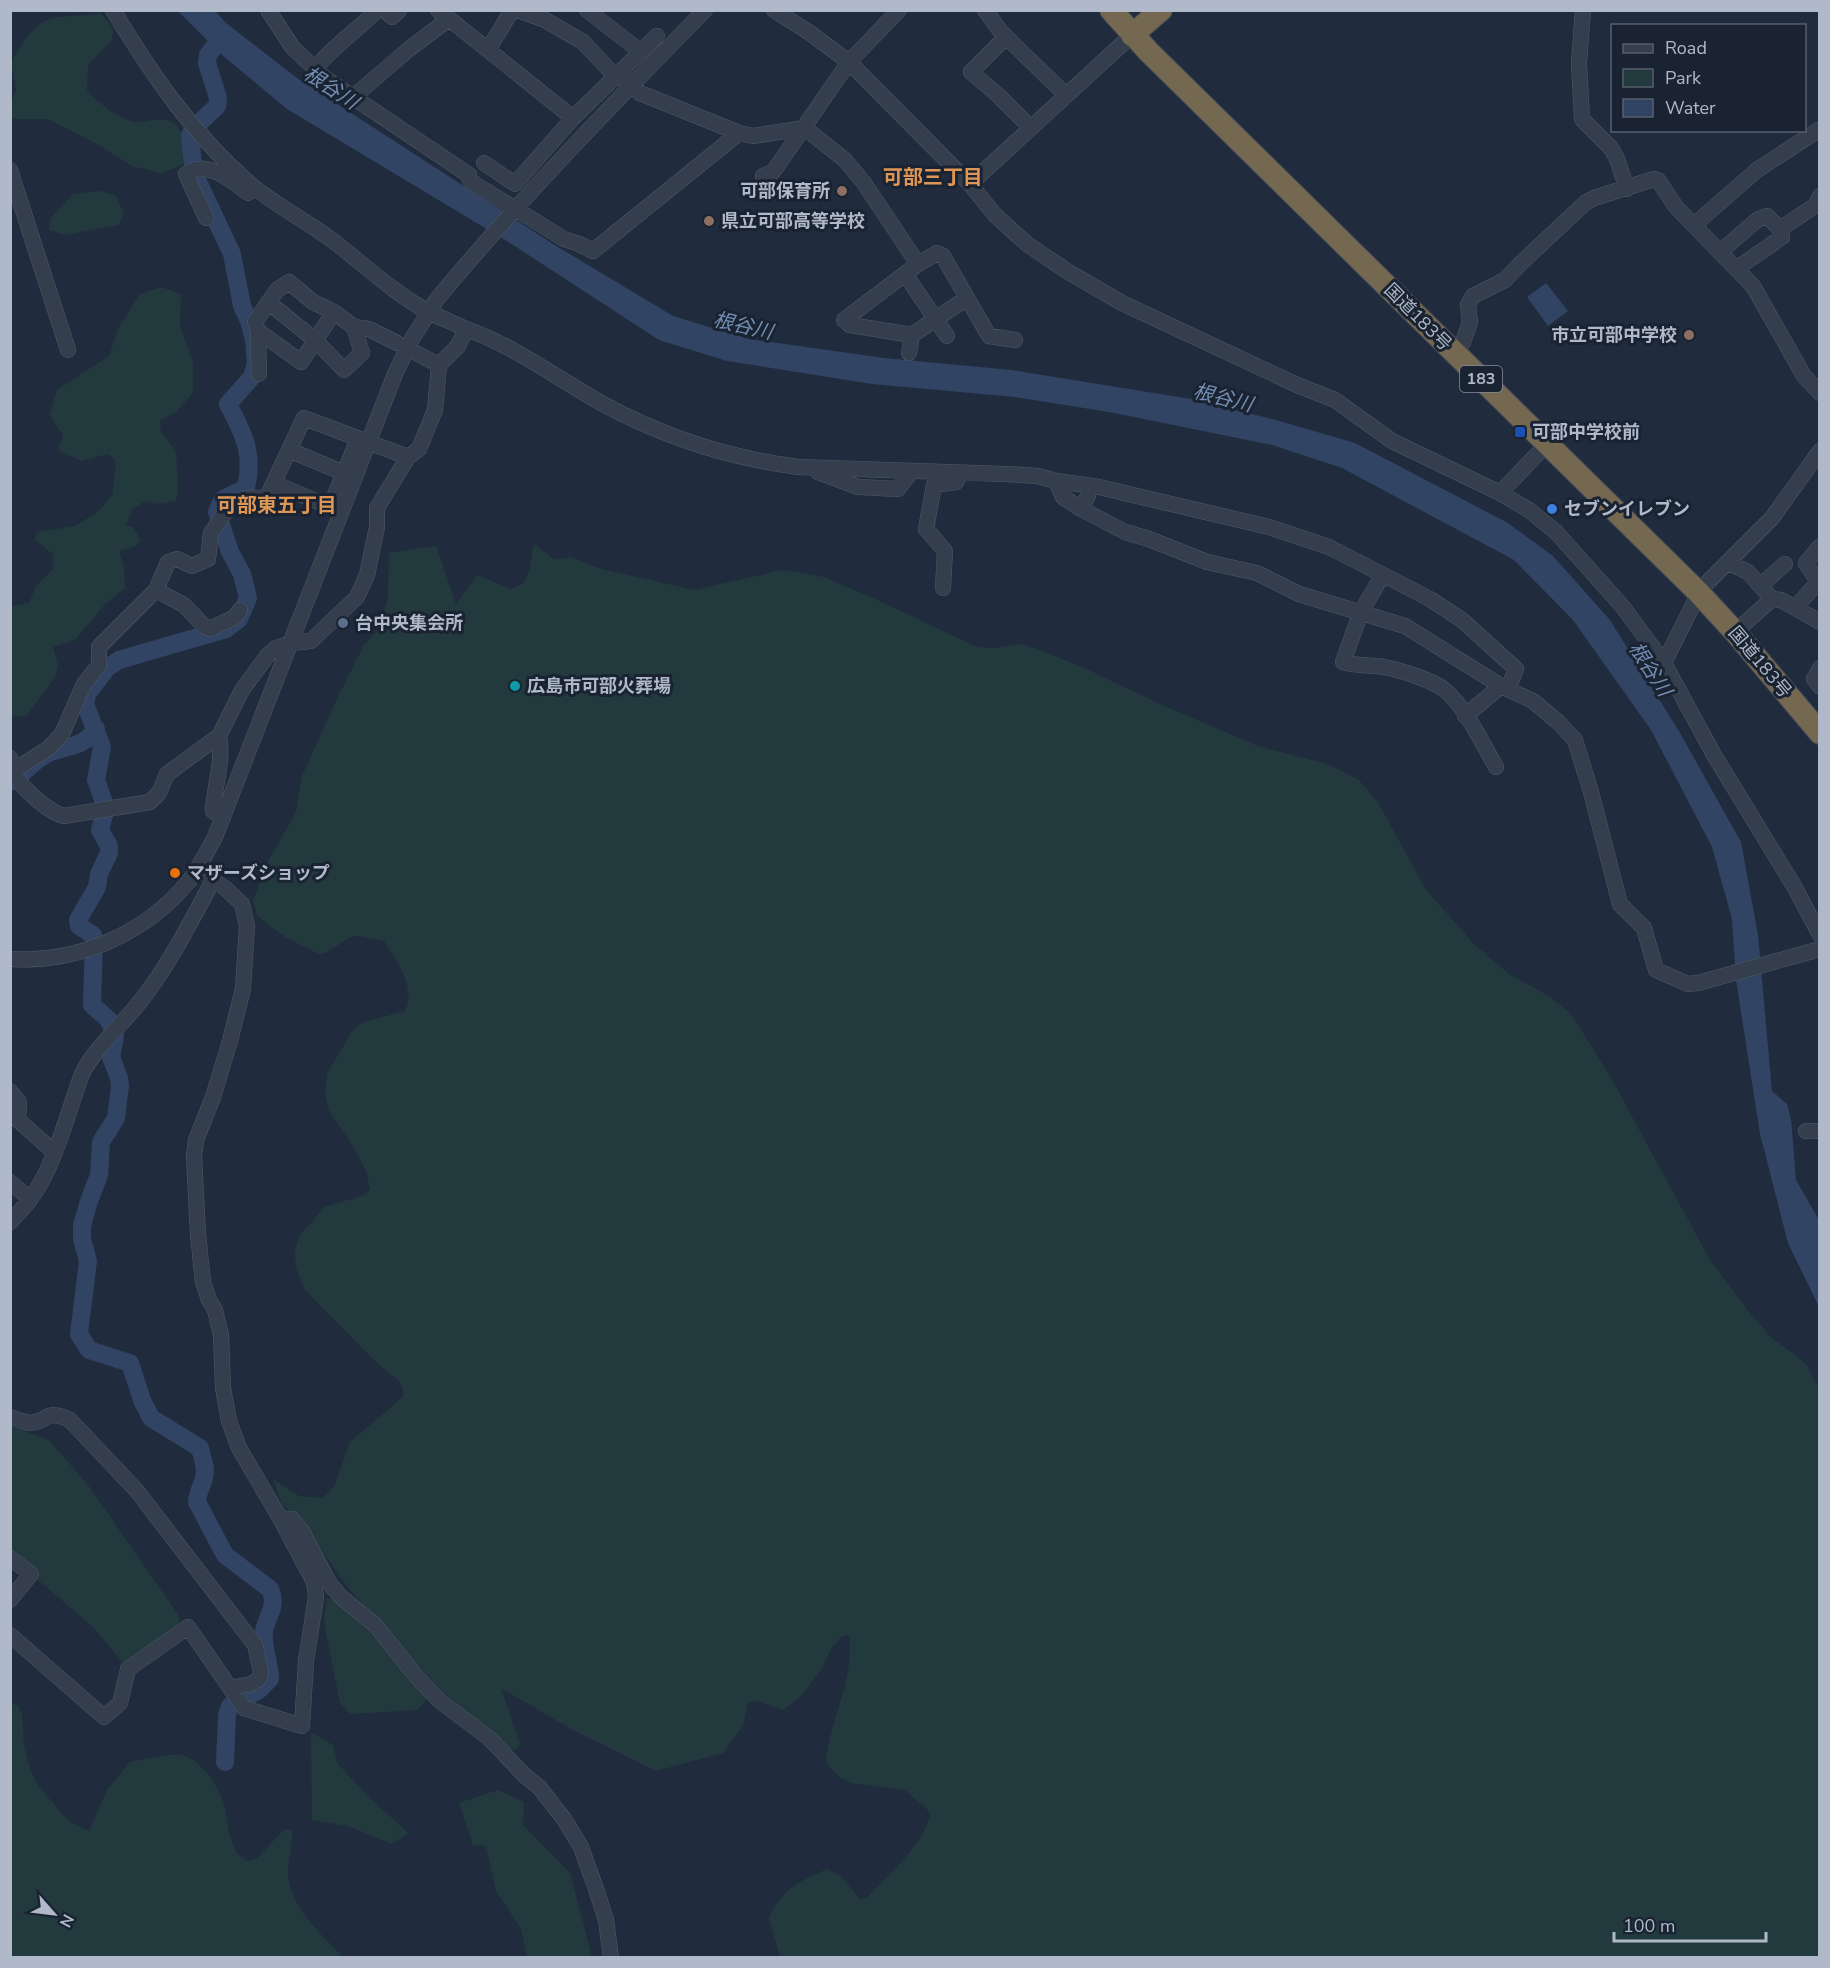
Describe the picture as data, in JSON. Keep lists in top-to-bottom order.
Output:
{
  "streets": {
    "highway": ["国道183号", "183"]
  },
  "districts": ["可部三丁目", "可部東五丁目"],
  "water": ["根谷川"],
  "places": {
    "other": [
      "可部保育所",
      "県立可部高等学校",
      "市立可部中学校",
      "セブンイレブン",
      "台中央集会所",
      "広島市可部火葬場",
      "マザーズショップ"
    ],
    "transit": ["可部中学校前"]
  },
  "legend": ["Road", "Park", "Water"],
  "scale_bar": "100 m",
  "north": "bottom right"
}
